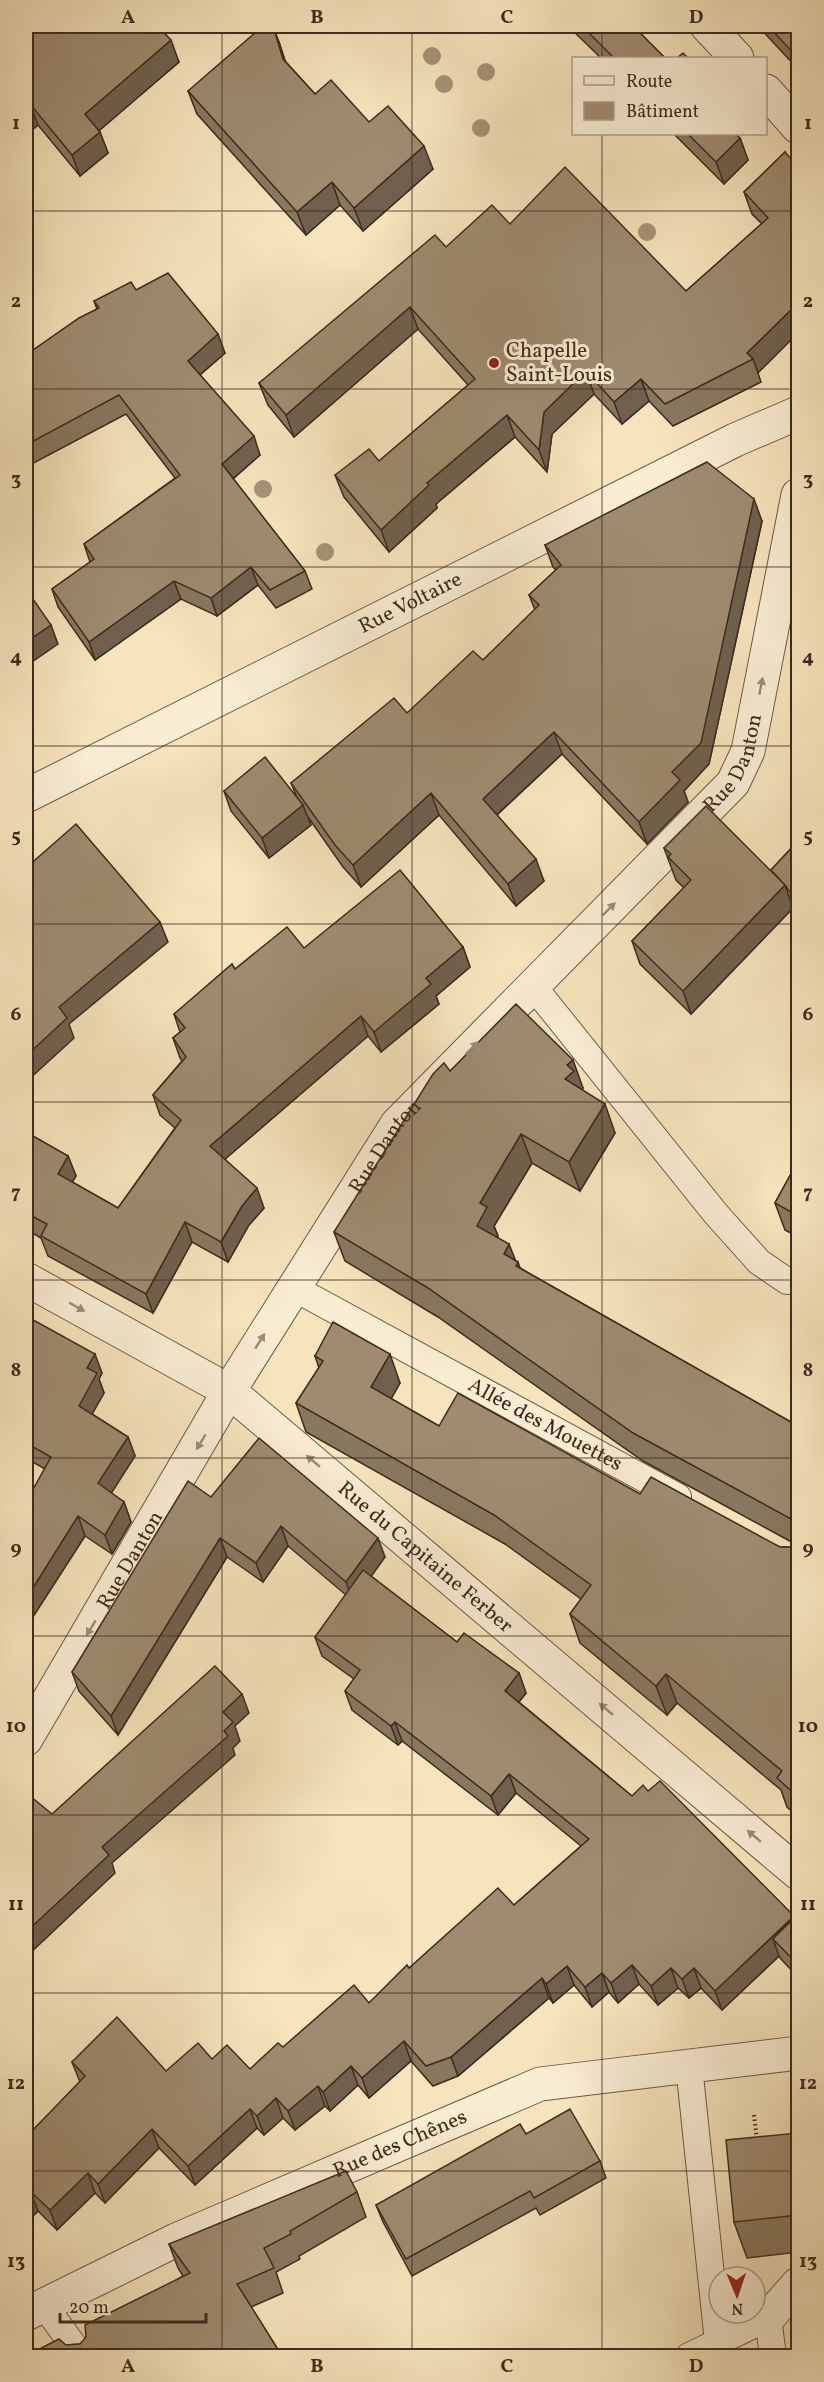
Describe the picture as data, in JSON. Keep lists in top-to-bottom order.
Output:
{
  "streets": {
    "street": [
      "Rue Voltaire",
      "Rue Danton",
      "Rue du Capitaine Ferber",
      "Rue des Chênes"
    ],
    "lane": ["Allée des Mouettes"]
  },
  "crossings": [
    ["Rue Danton", "Allée des Mouettes"],
    ["Rue Danton", "Rue du Capitaine Ferber"]
  ],
  "places": ["Chapelle Saint-Louis"],
  "legend": ["Route", "Bâtiment"],
  "scale_bar": "20 m",
  "north": "bottom",
  "grid": {
    "columns": [
      "A",
      "B",
      "C",
      "D"
    ],
    "rows": [
      "1",
      "2",
      "3",
      "4",
      "5",
      "6",
      "7",
      "8",
      "9",
      "10",
      "11",
      "12",
      "13"
    ]
  }
}
